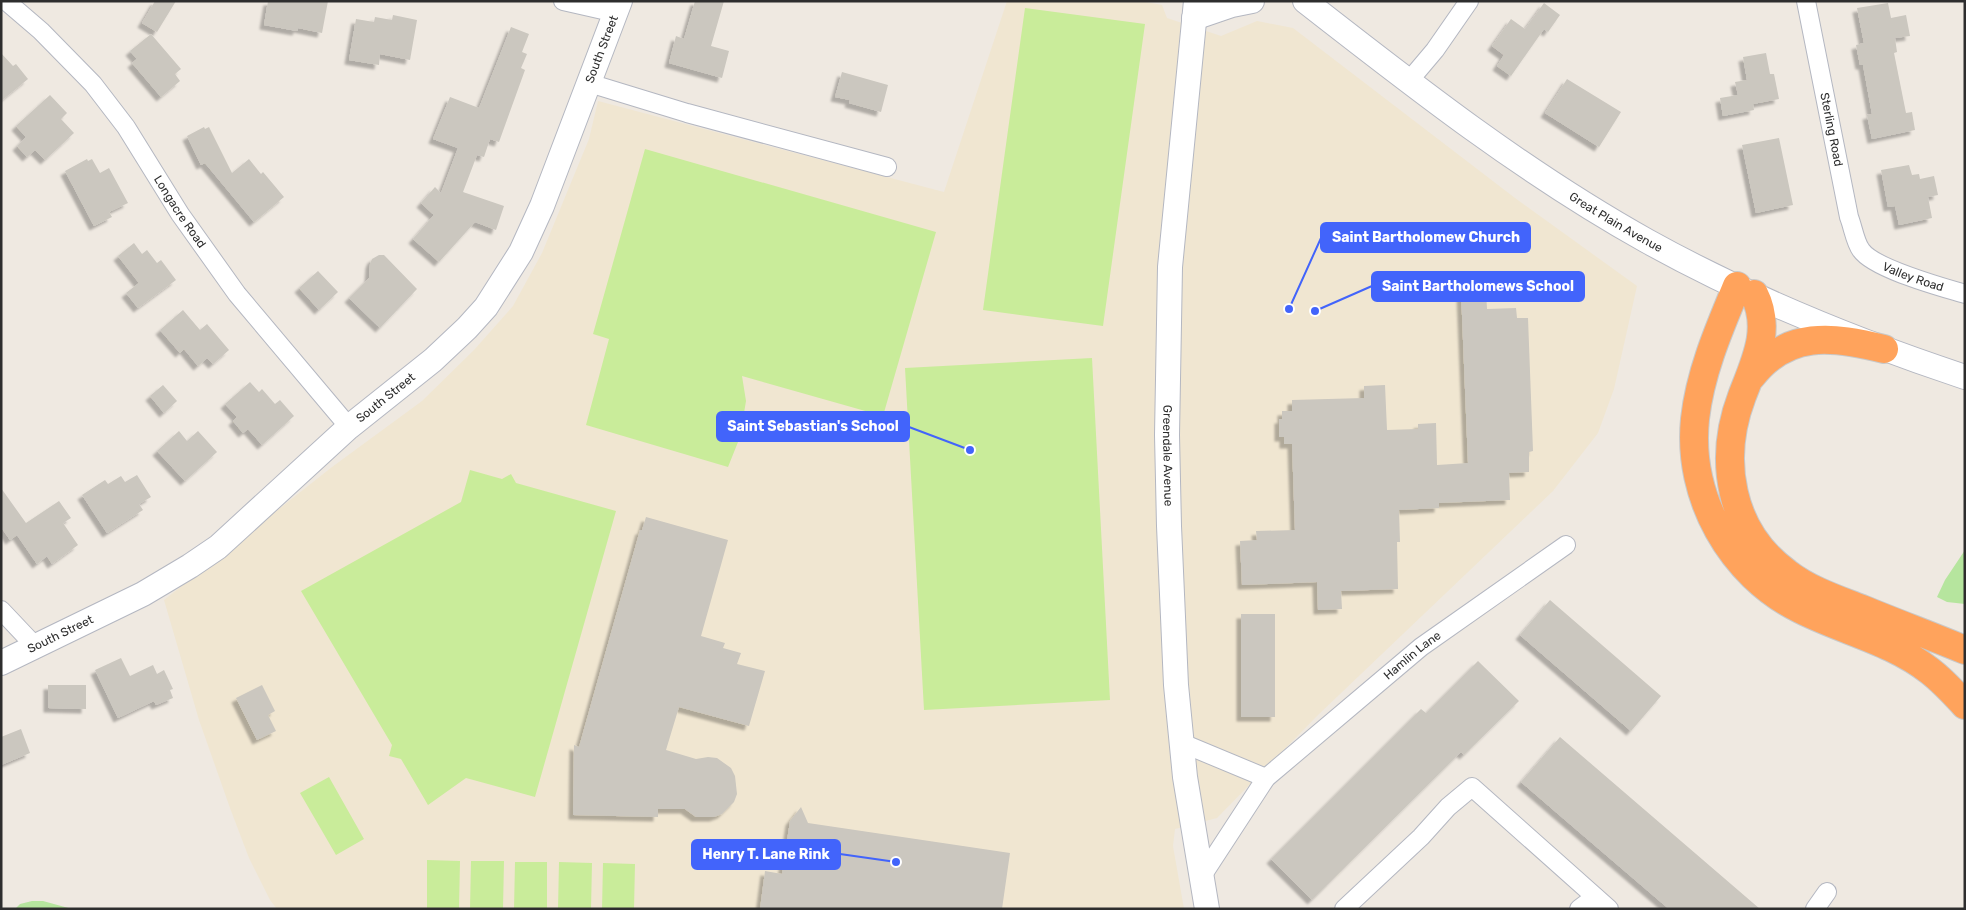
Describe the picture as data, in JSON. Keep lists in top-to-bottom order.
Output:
{
  "streets": {
    "main road": ["South Street", "Great Plain Avenue", "Greendale Avenue"],
    "street": [
      "Sterling Road",
      "Longacre Road",
      "Valley Road",
      "Hamlin Lane"
    ]
  },
  "crossings": [
    ["South Street", "Longacre Road"],
    ["Sterling Road", "Valley Road"],
    ["Greendale Avenue", "Hamlin Lane"]
  ],
  "places": [
    "Saint Bartholomew Church",
    "Saint Bartholomews School",
    "Saint Sebastian's School",
    "Henry T. Lane Rink"
  ]
}
